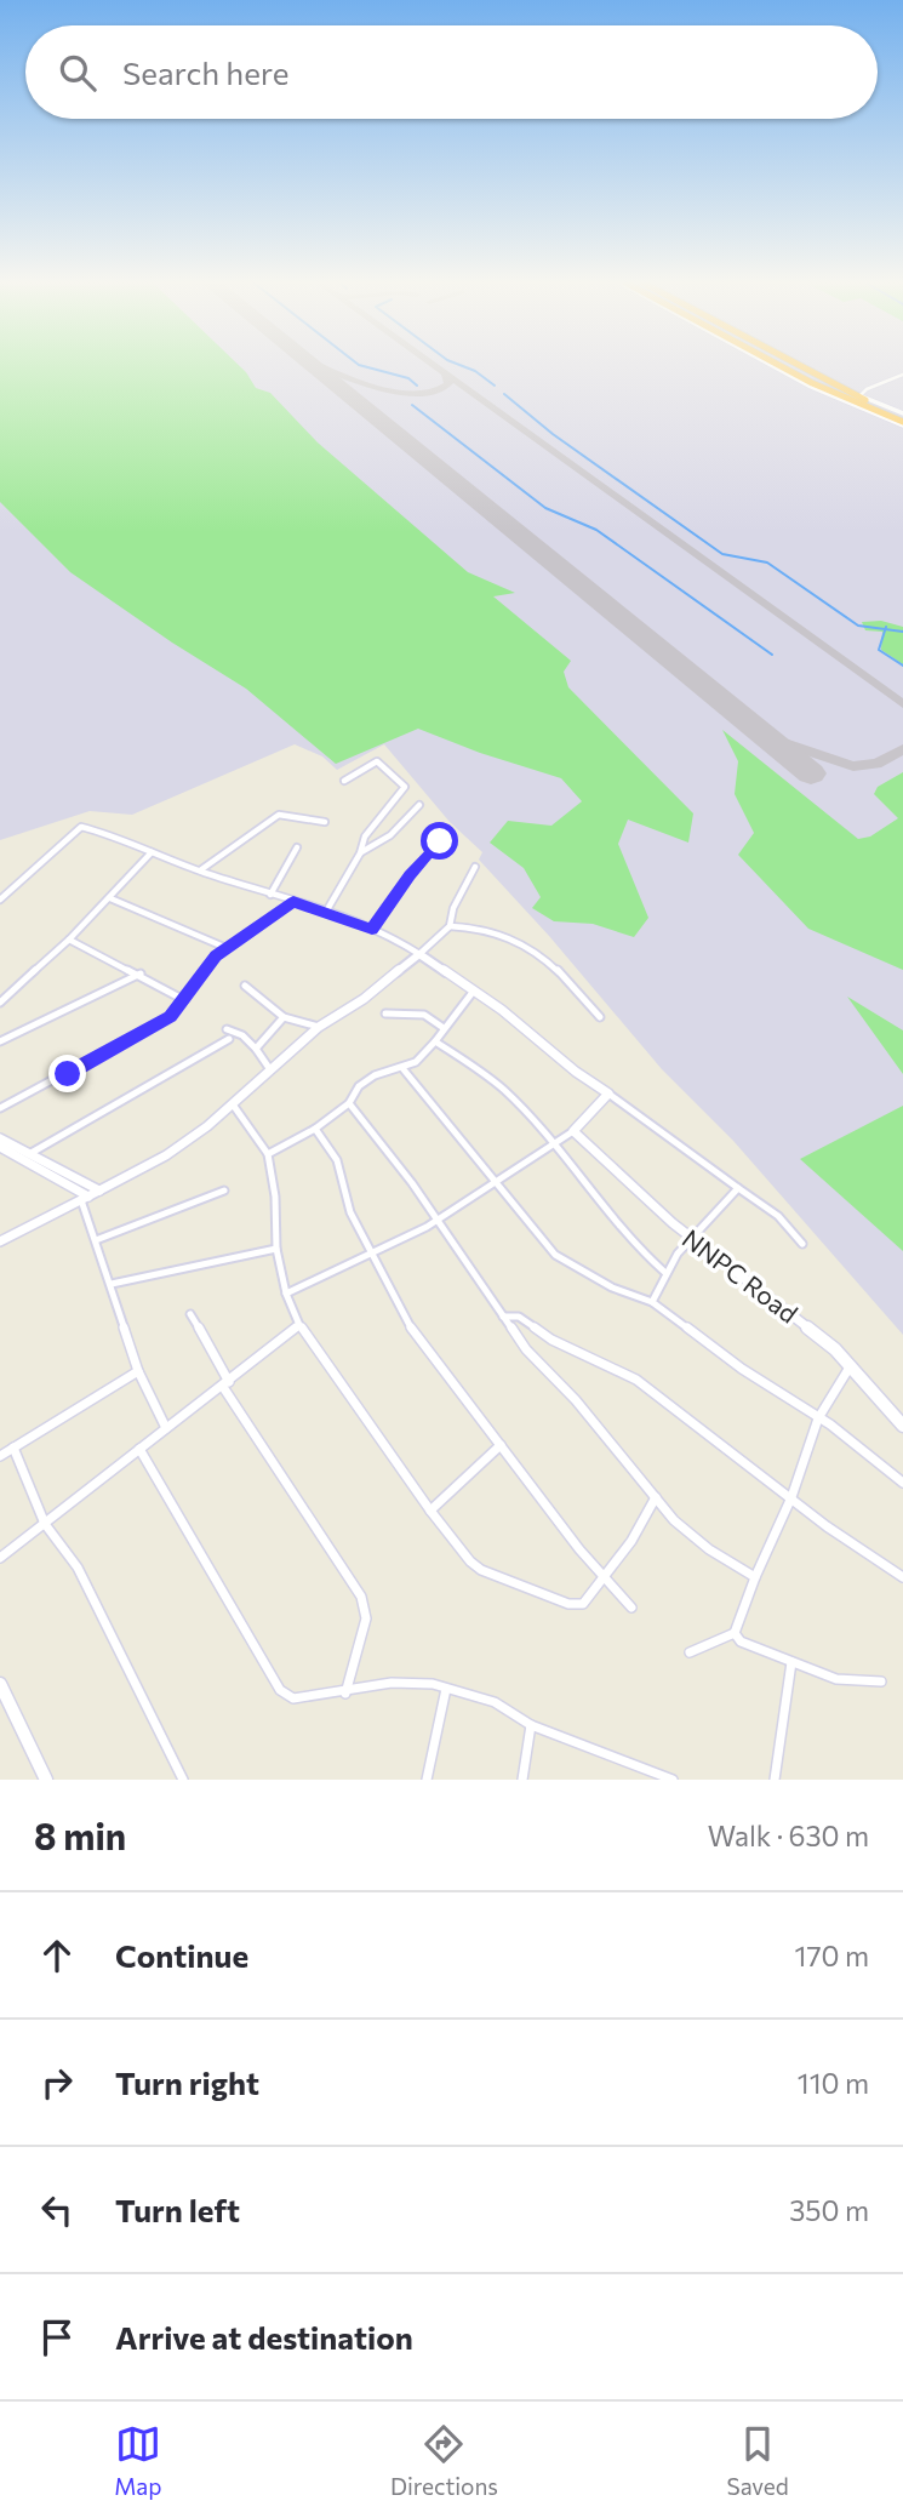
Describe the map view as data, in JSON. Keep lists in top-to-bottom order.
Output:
{
  "streets": {
    "main road": ["NNPC Road"]
  },
  "page": {
    "search": "Search here",
    "heading": ["8 min", "Walk · 630 m"],
    "list": [
      ["Continue", "170 m"],
      ["Turn right", "110 m"],
      ["Turn left", "350 m"],
      "Arrive at destination"
    ],
    "nav": ["Map", "Directions", "Saved"]
  }
}
